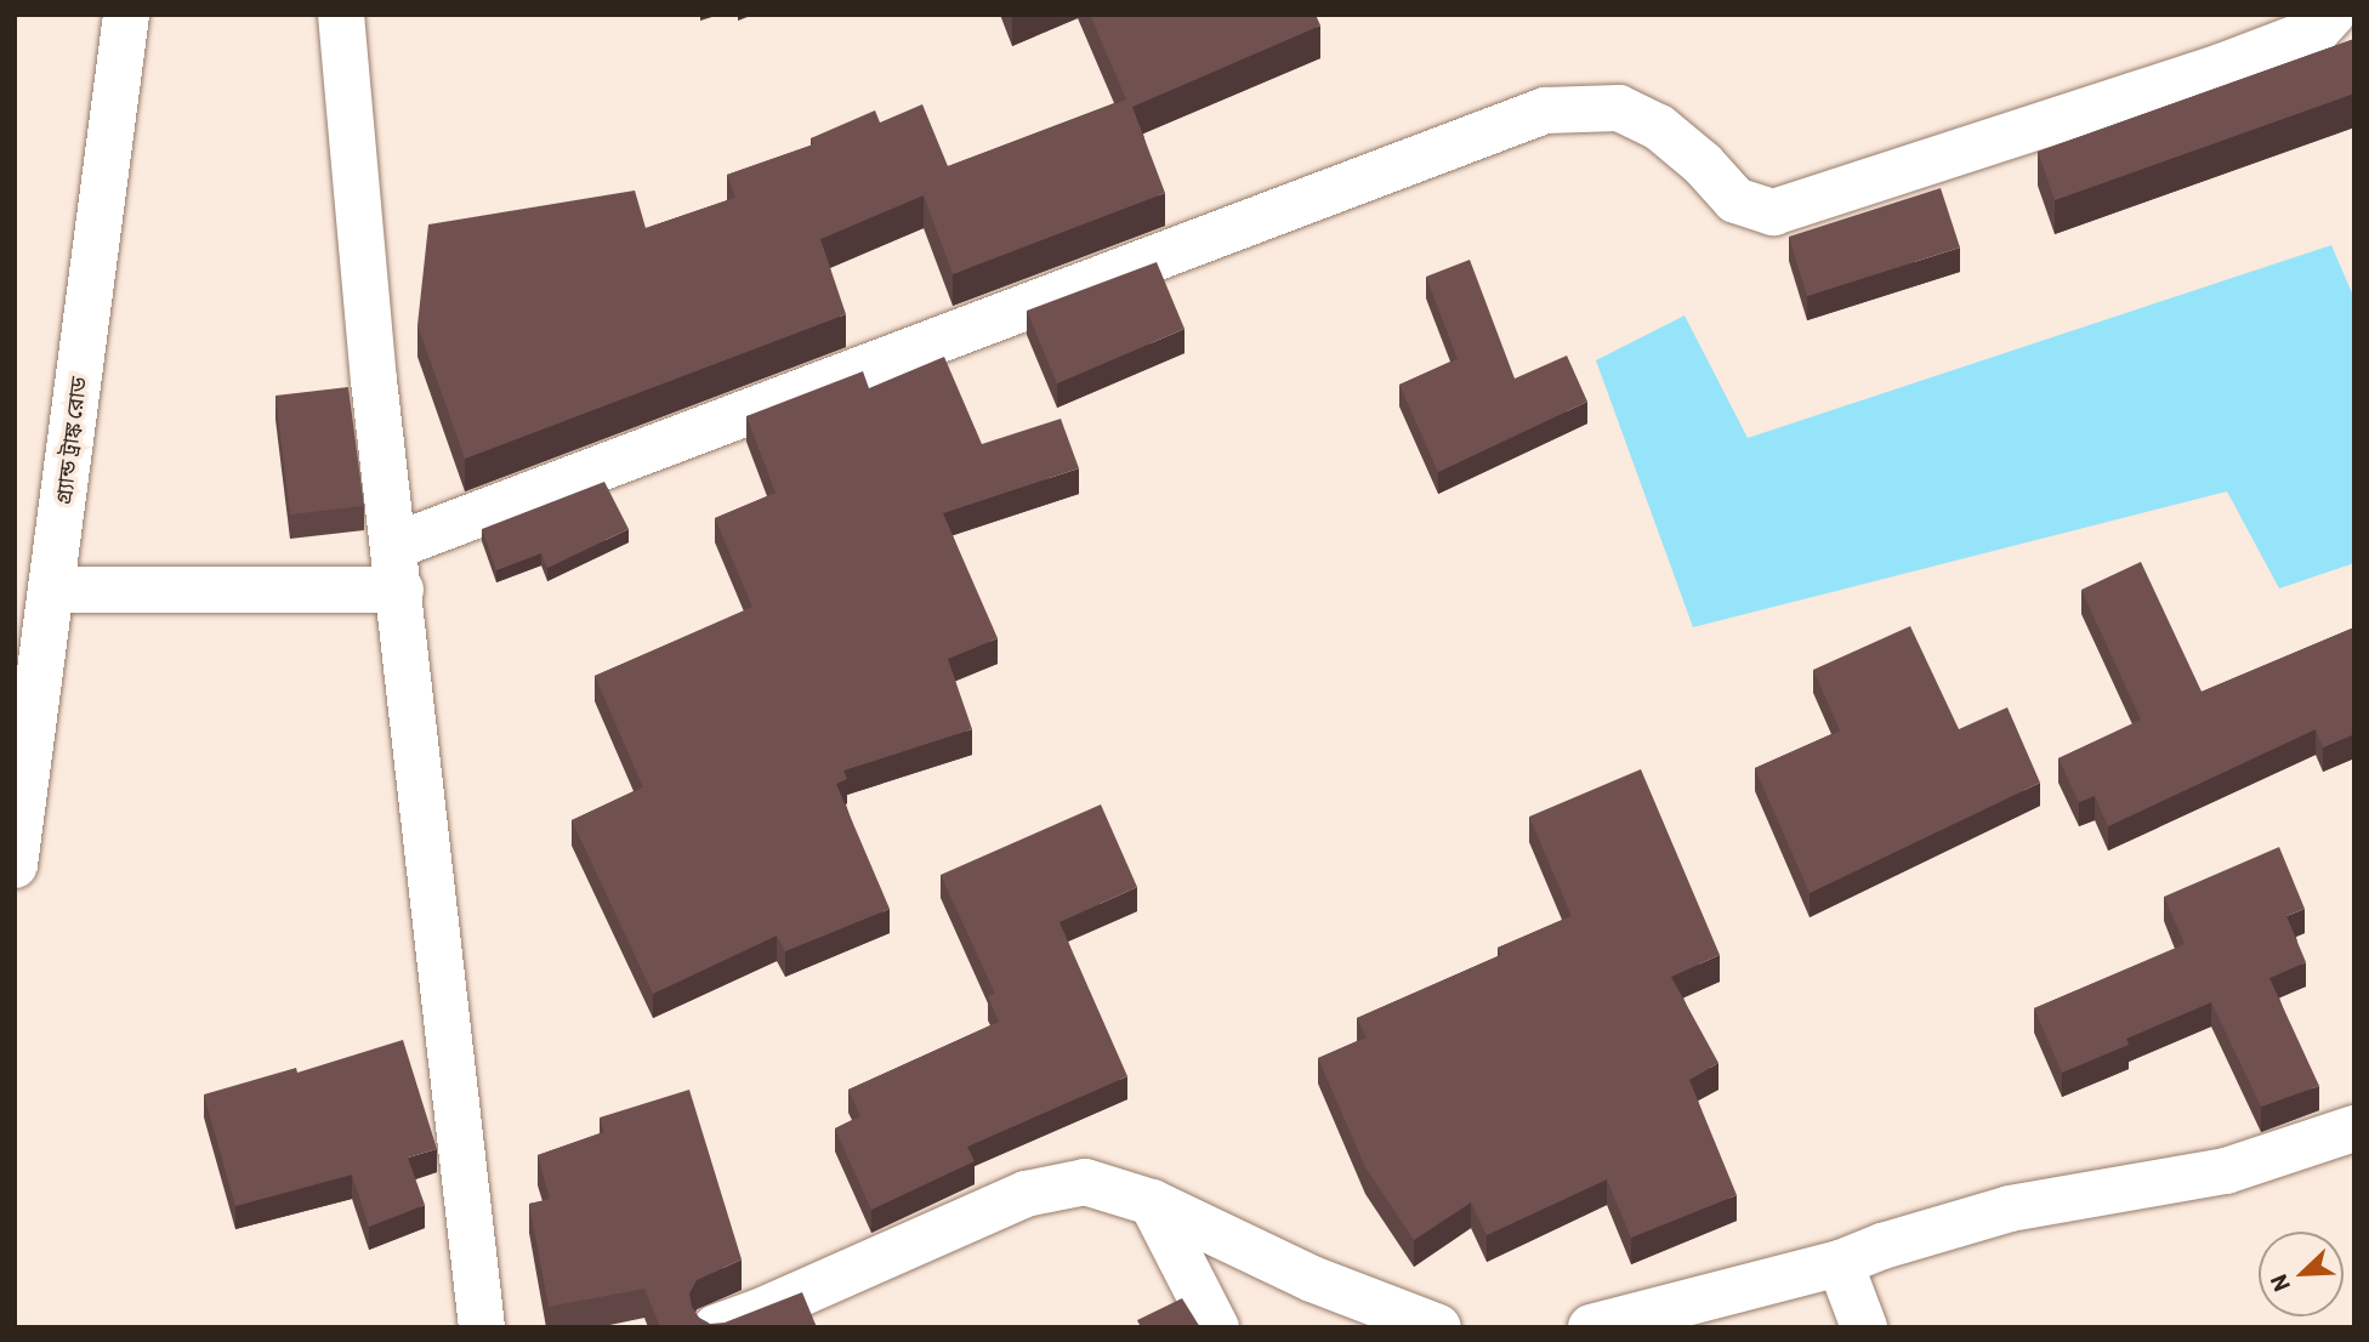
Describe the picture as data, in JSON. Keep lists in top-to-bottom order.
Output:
{
  "streets": {
    "main road": ["গ্র্যান্ড ট্রাঙ্ক রোড"]
  },
  "north": "bottom left"
}
